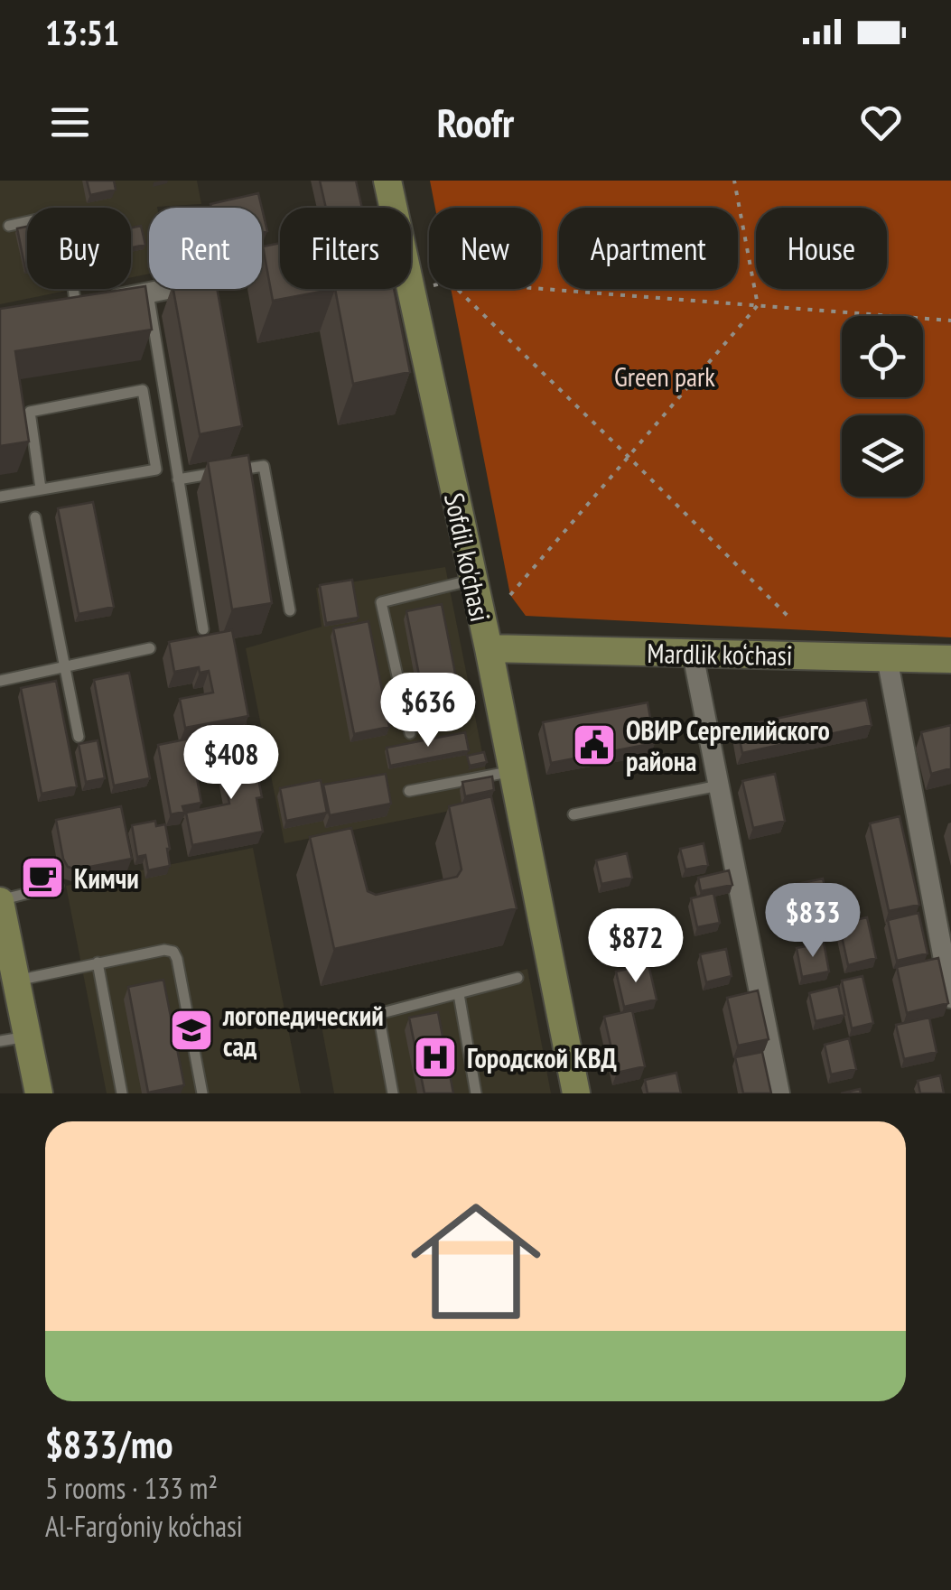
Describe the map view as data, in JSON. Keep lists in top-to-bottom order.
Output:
{
  "streets": {
    "street": ["Sofdil ko'chasi", "Mardlik ko‘chasi"]
  },
  "crossings": [
    ["Sofdil ko'chasi", "Mardlik ko‘chasi"]
  ],
  "parks": ["Green park"],
  "places": {
    "public building": ["ОВИР Сергелийского района"],
    "cafe": ["Кимчи"],
    "school or university": ["логопедический сад"],
    "hospital": ["Городской КВД"]
  },
  "page": {
    "status": "13:51",
    "header": "Roofr",
    "chip": [
      "Buy",
      "Rent",
      "Filters",
      "New",
      "Apartment",
      "House"
    ],
    "price": [
      "$636",
      "$408",
      "$833",
      "$872"
    ],
    "list": [
      {
        "name": "$833/mo",
        "note": "5 rooms · 133 m² · Al-Farg‘oniy ko‘chasi"
      }
    ]
  }
}
